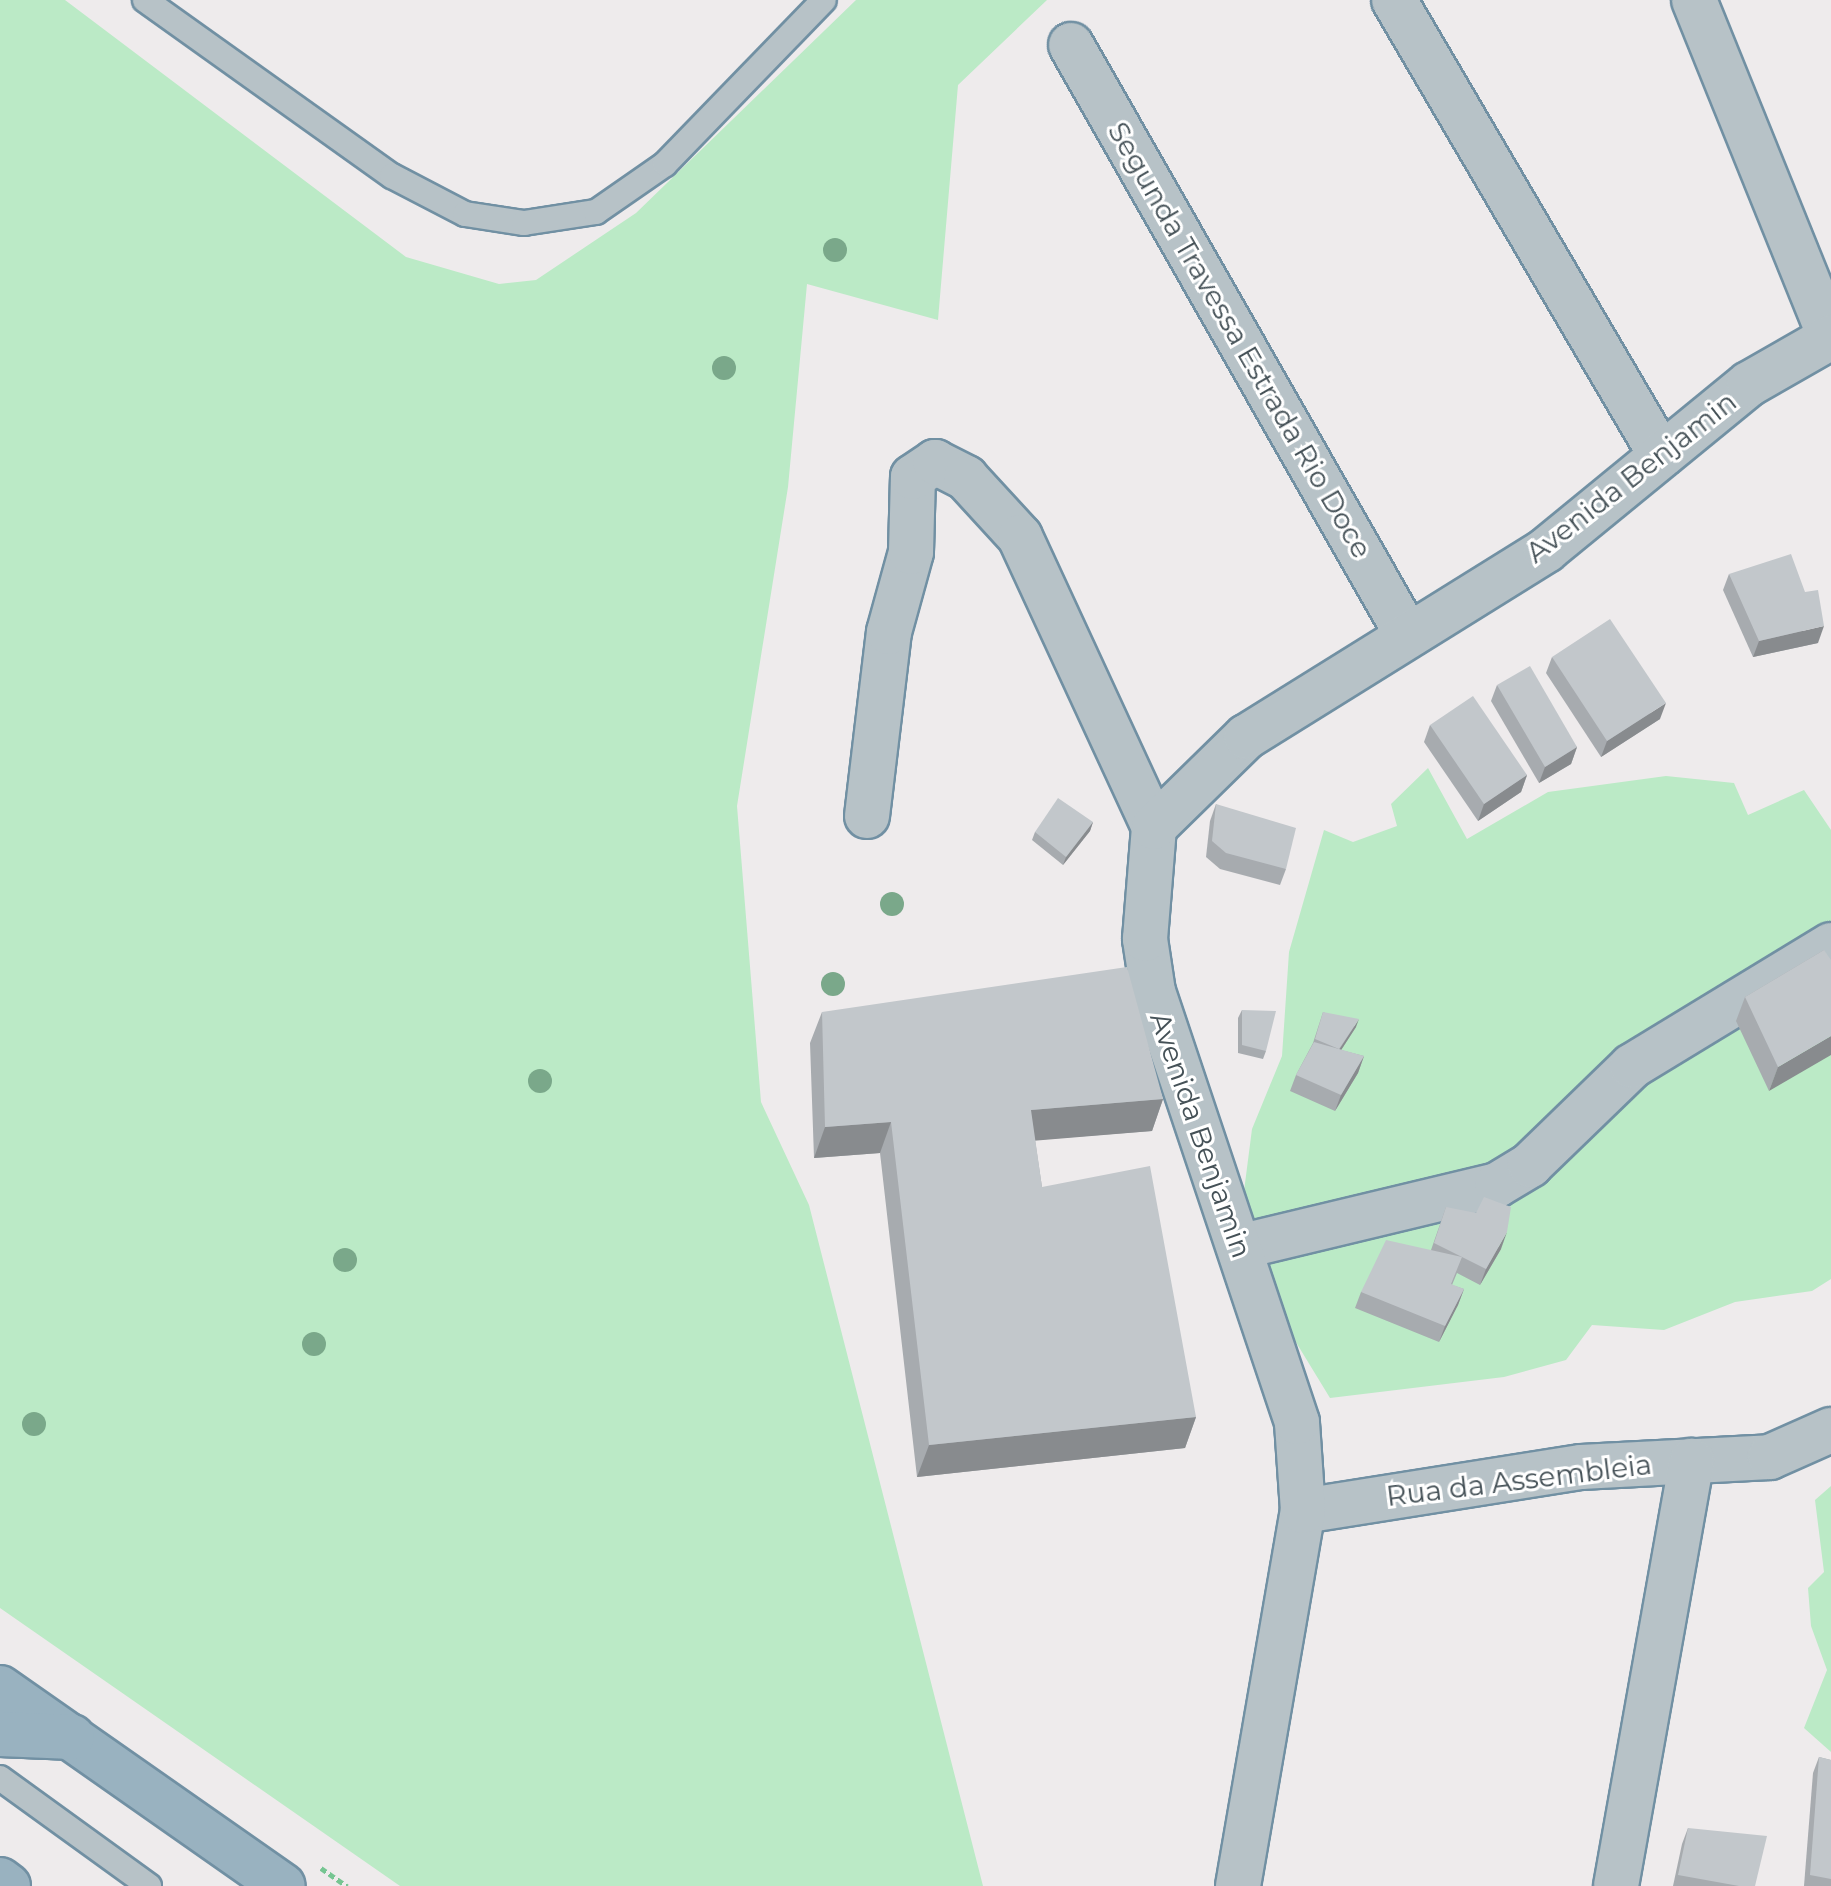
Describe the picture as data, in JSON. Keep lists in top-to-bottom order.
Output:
{
  "streets": {
    "street": ["Segunda Travessa Estrada Rio Doce", "Avenida Benjamin", "Rua da Assembleia"]
  },
  "crossings": [
    ["Segunda Travessa Estrada Rio Doce", "Avenida Benjamin"],
    ["Avenida Benjamin", "Rua da Assembleia"]
  ]
}
